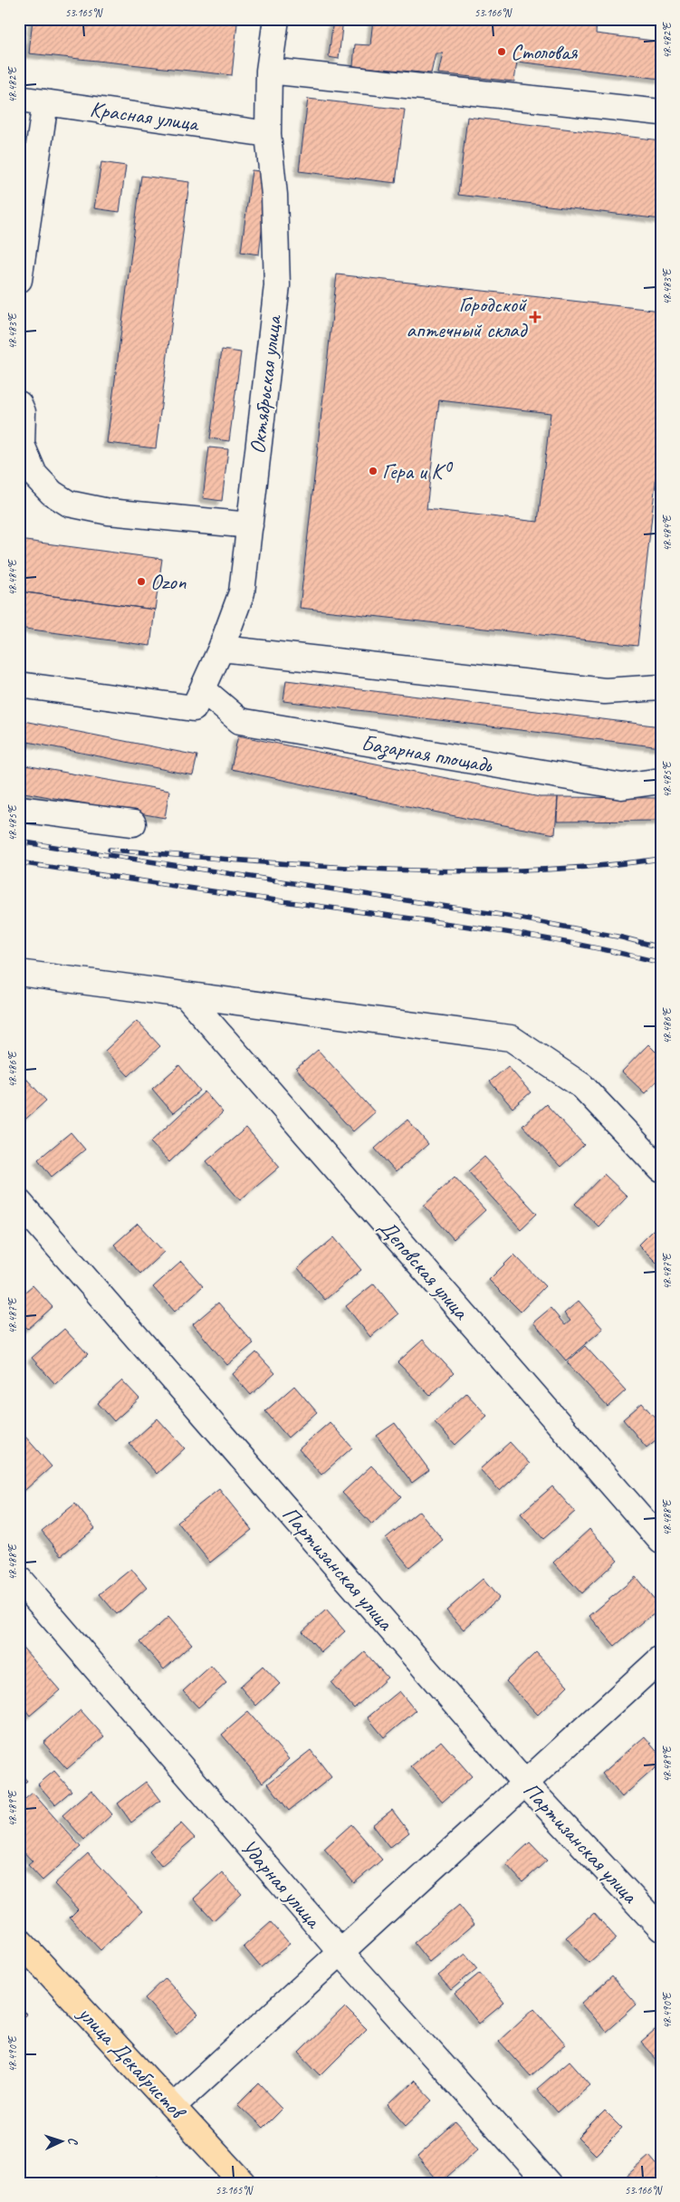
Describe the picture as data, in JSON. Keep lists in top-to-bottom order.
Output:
{
  "streets": {
    "main road": ["улица Декабристов"],
    "street": [
      "Красная улица",
      "Октябрьская улица",
      "Базарная площадь",
      "Деповская улица",
      "Партизанская улица",
      "Ударная улица"
    ]
  },
  "crossings": [
    ["Красная улица", "Октябрьская улица"],
    ["Октябрьская улица", "Базарная площадь"]
  ],
  "places": {
    "other": ["Столовая", "Гера и К⁰", "Ozon"],
    "health": ["Городской аптечный склад"]
  },
  "north": "right",
  "coordinates": [
    "53.165°N",
    "53.166°N",
    "48.482°E",
    "48.483°E",
    "48.484°E",
    "48.485°E",
    "48.486°E",
    "48.487°E",
    "48.488°E",
    "48.489°E",
    "48.490°E"
  ]
}
